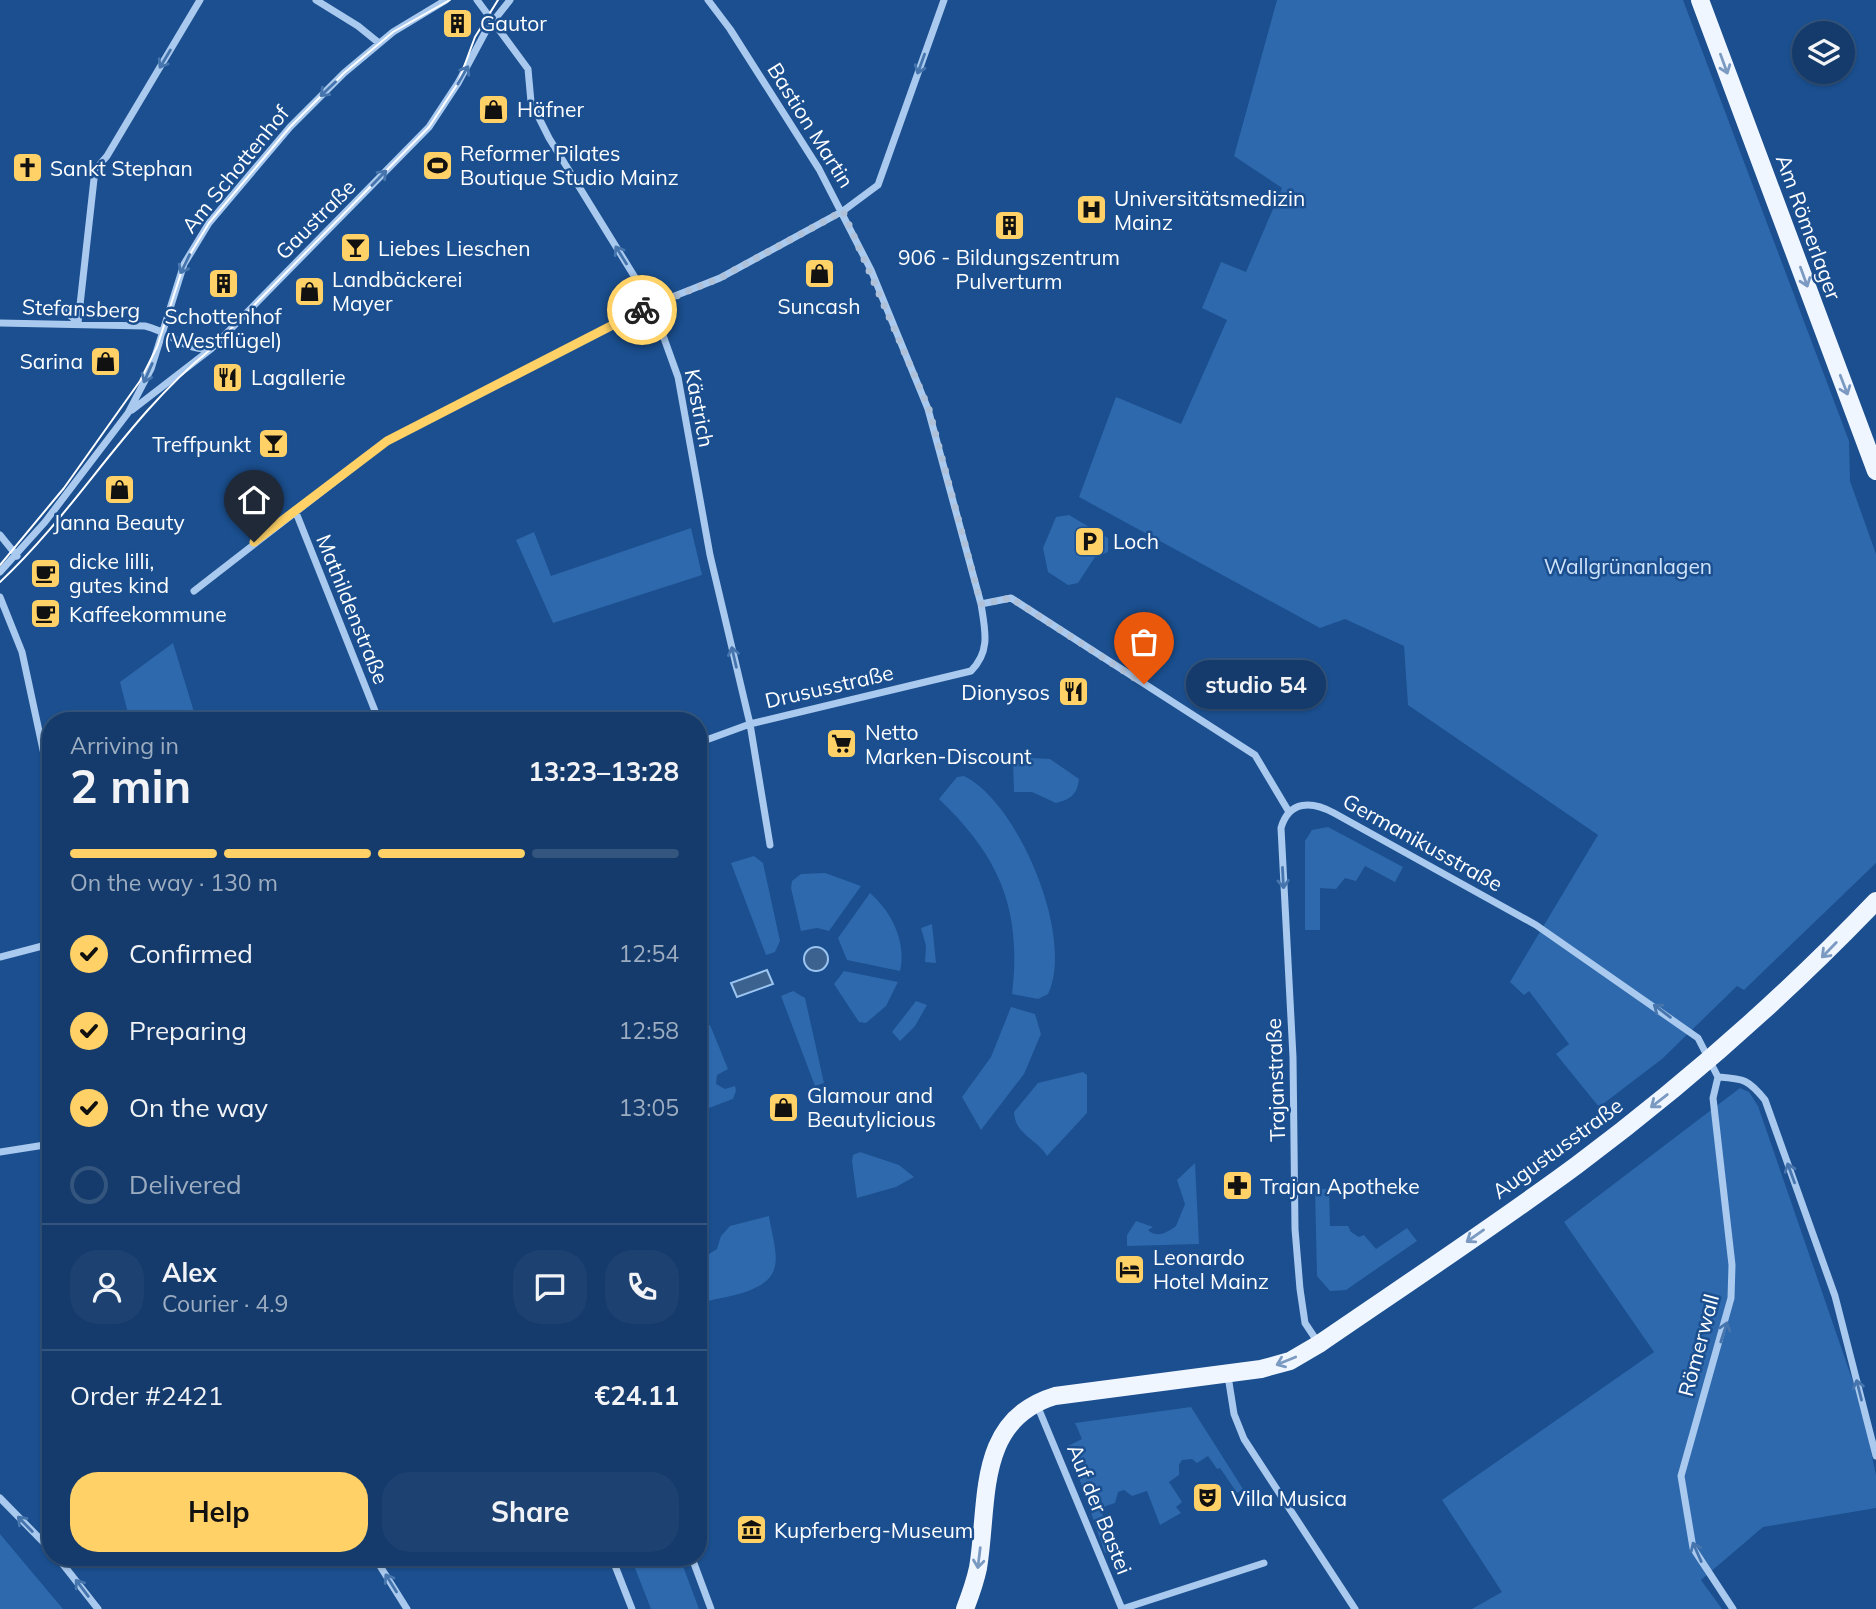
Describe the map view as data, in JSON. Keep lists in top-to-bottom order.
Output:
{
  "streets": {
    "main road": ["Am Römerlager", "Augustusstraße"],
    "street": [
      "Bastion Martin",
      "Am Schottenhof",
      "Gaustraße",
      "Stefansberg",
      "Kästrich",
      "Mathildenstraße",
      "Drususstraße",
      "Germanikusstraße",
      "Trajanstraße",
      "Römerwall",
      "Auf der Bastei"
    ]
  },
  "crossings": [
    ["Bastion Martin", "Drususstraße"],
    ["Am Schottenhof", "Gaustraße"],
    ["Am Schottenhof", "Stefansberg"],
    ["Gaustraße", "Stefansberg"],
    ["Gaustraße", "Kästrich"],
    ["Kästrich", "Drususstraße"],
    ["Germanikusstraße", "Trajanstraße"],
    ["Germanikusstraße", "Augustusstraße"],
    ["Germanikusstraße", "Römerwall"],
    ["Trajanstraße", "Augustusstraße"],
    ["Augustusstraße", "Römerwall"],
    ["Augustusstraße", "Auf der Bastei"]
  ],
  "one_way": [
    "Am Schottenhof",
    "Am Römerlager",
    "Kästrich",
    "Germanikusstraße",
    "Trajanstraße",
    "Augustusstraße",
    "Römerwall"
  ],
  "parks": ["Wallgrünanlagen"],
  "places": {
    "building": ["Gautor", "906 - Bildungszentrum Pulverturm", "Schottenhof (Westflügel)"],
    "shop": [
      "Häfner",
      "Suncash",
      "Landbäckerei Mayer",
      "Sarina",
      "Janna Beauty",
      "Glamour and Beautylicious"
    ],
    "sports": ["Reformer Pilates Boutique Studio Mainz"],
    "church": ["Sankt Stephan"],
    "hospital": ["Universitätsmedizin Mainz"],
    "bar": ["Liebes Lieschen", "Treffpunkt"],
    "restaurant": ["Lagallerie", "Dionysos"],
    "parking": ["Loch"],
    "cafe": ["dicke lilli, gutes kind", "Kaffeekommune"],
    "other": ["studio 54"],
    "supermarket": ["Netto Marken-Discount"],
    "pharmacy": ["Trajan Apotheke"],
    "hotel": ["Leonardo Hotel Mainz"],
    "theatre": ["Villa Musica"],
    "museum": ["Kupferberg-Museum"]
  },
  "page": {
    "bubble": "studio 54",
    "heading": ["2 min", "Arriving in", "13:23–13:28"],
    "panel": [
      "Alex",
      "Courier · 4.9",
      "Order #2421",
      "€24.11"
    ],
    "bar": "On the way · 130 m",
    "list": [
      ["Confirmed", "12:54"],
      ["Preparing", "12:58"],
      ["On the way", "13:05"],
      "Delivered"
    ],
    "buttons": ["Help", "Share"]
  }
}
